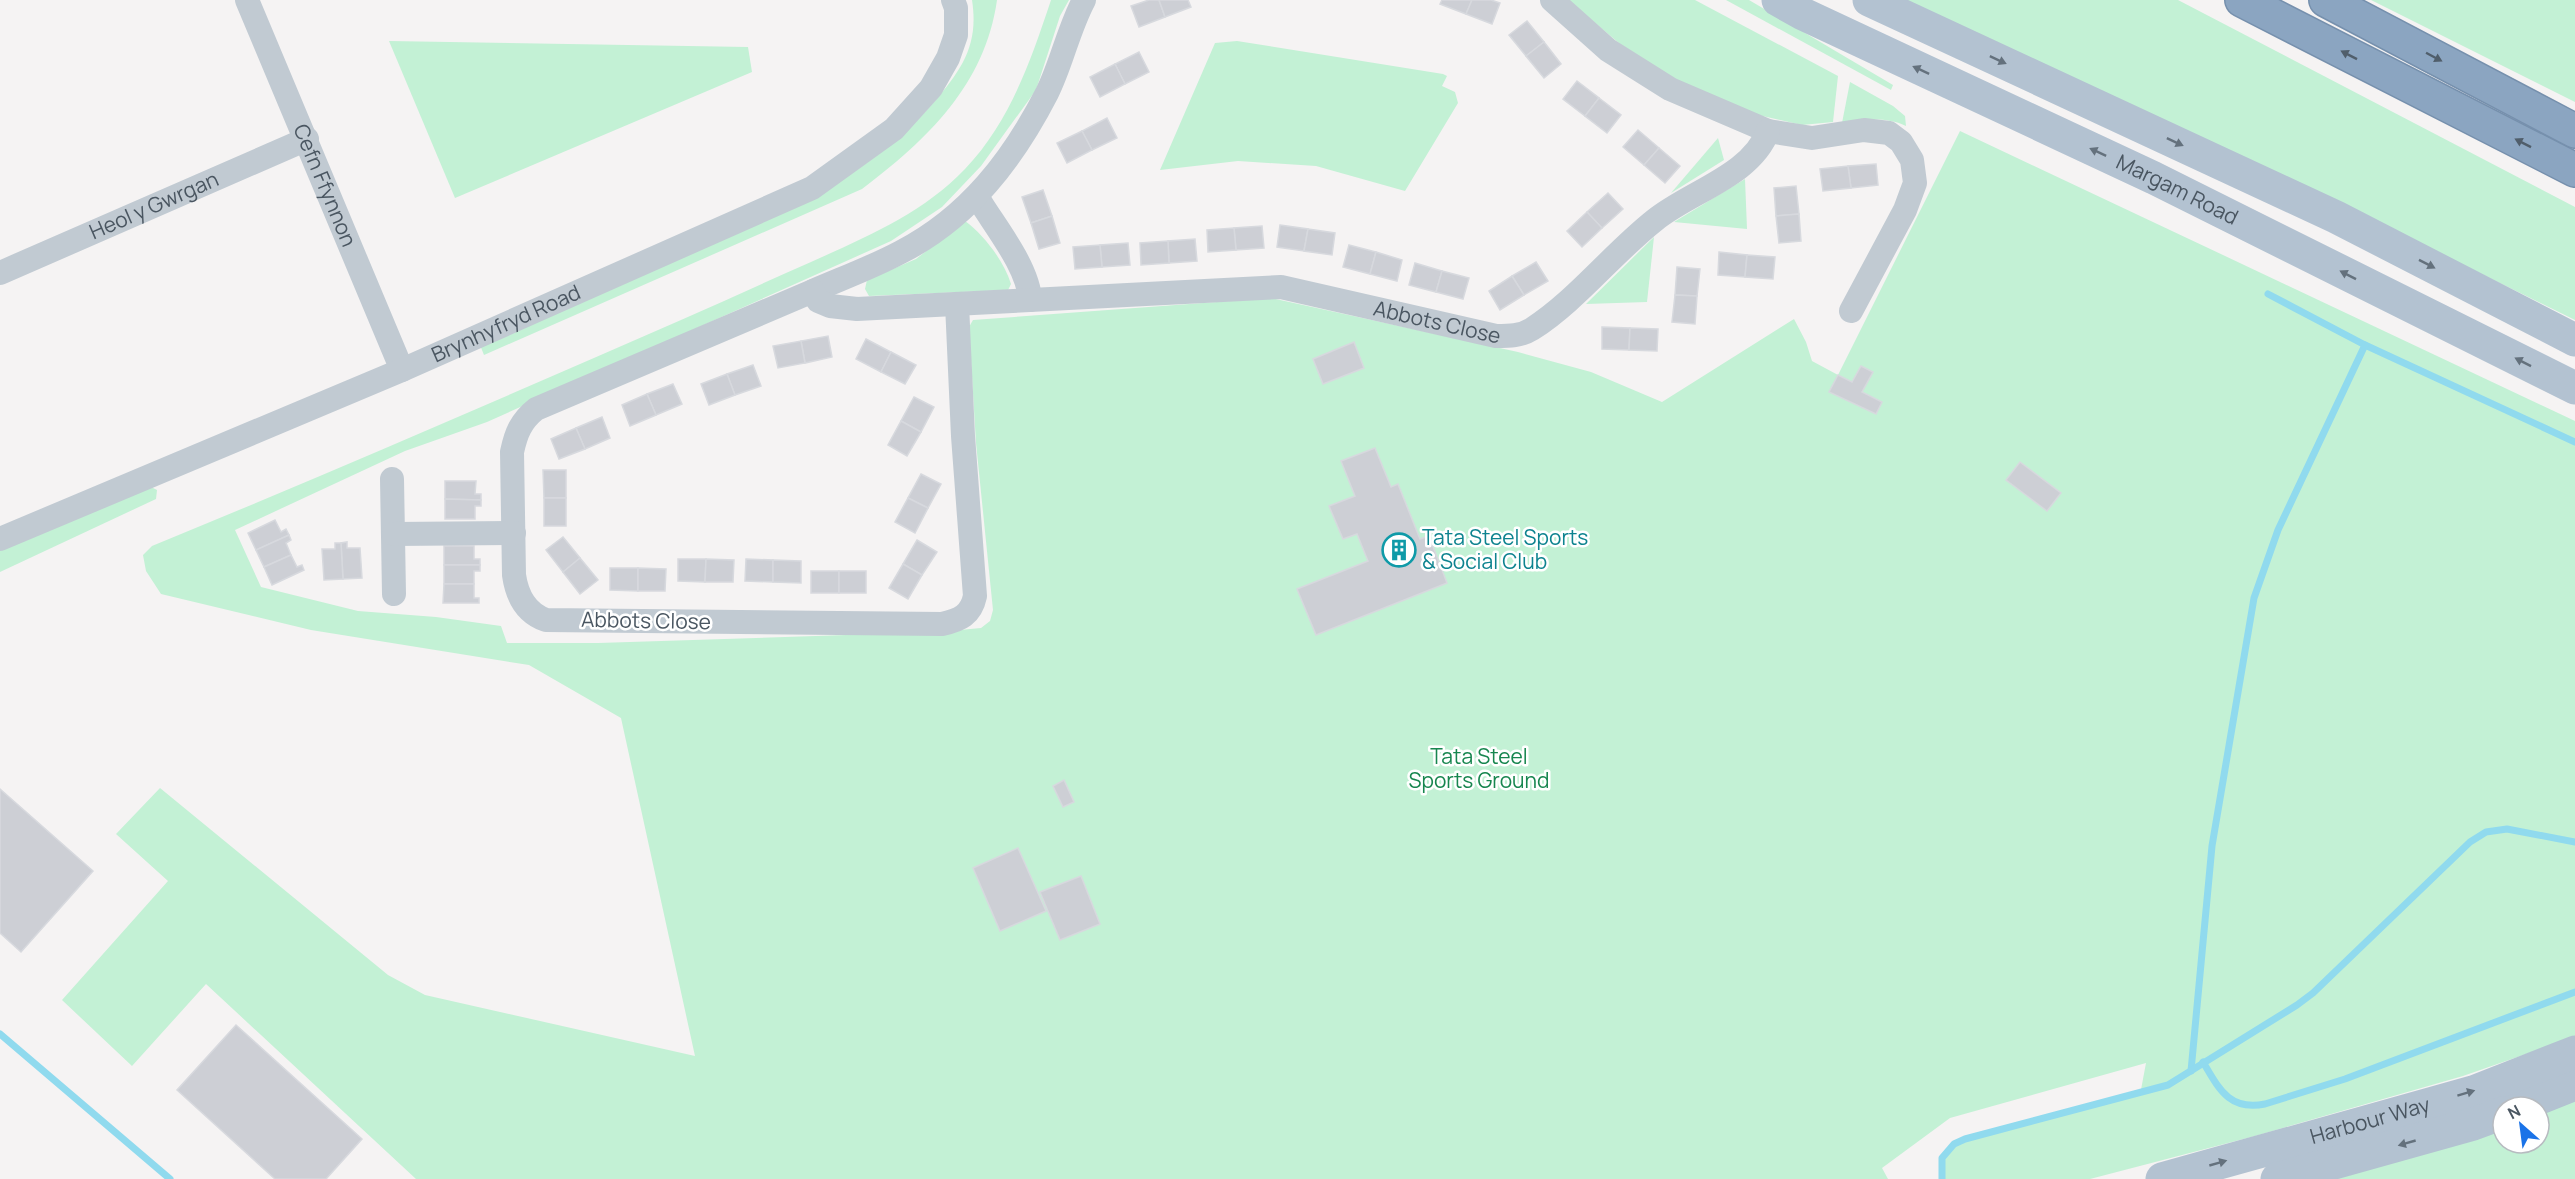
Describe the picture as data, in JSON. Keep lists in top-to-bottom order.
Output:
{
  "streets": {
    "main road": ["Margam Road", "Harbour Way"],
    "street": [
      "Cefn Ffynnon",
      "Heol y Gwrgan",
      "Abbots Close",
      "Brynhyfryd Road"
    ]
  },
  "crossings": [
    ["Cefn Ffynnon", "Heol y Gwrgan"],
    ["Cefn Ffynnon", "Brynhyfryd Road"]
  ],
  "parks": ["Tata Steel Sports Ground"],
  "places": {
    "building": ["Tata Steel Sports & Social Club"]
  },
  "north": "top left"
}
